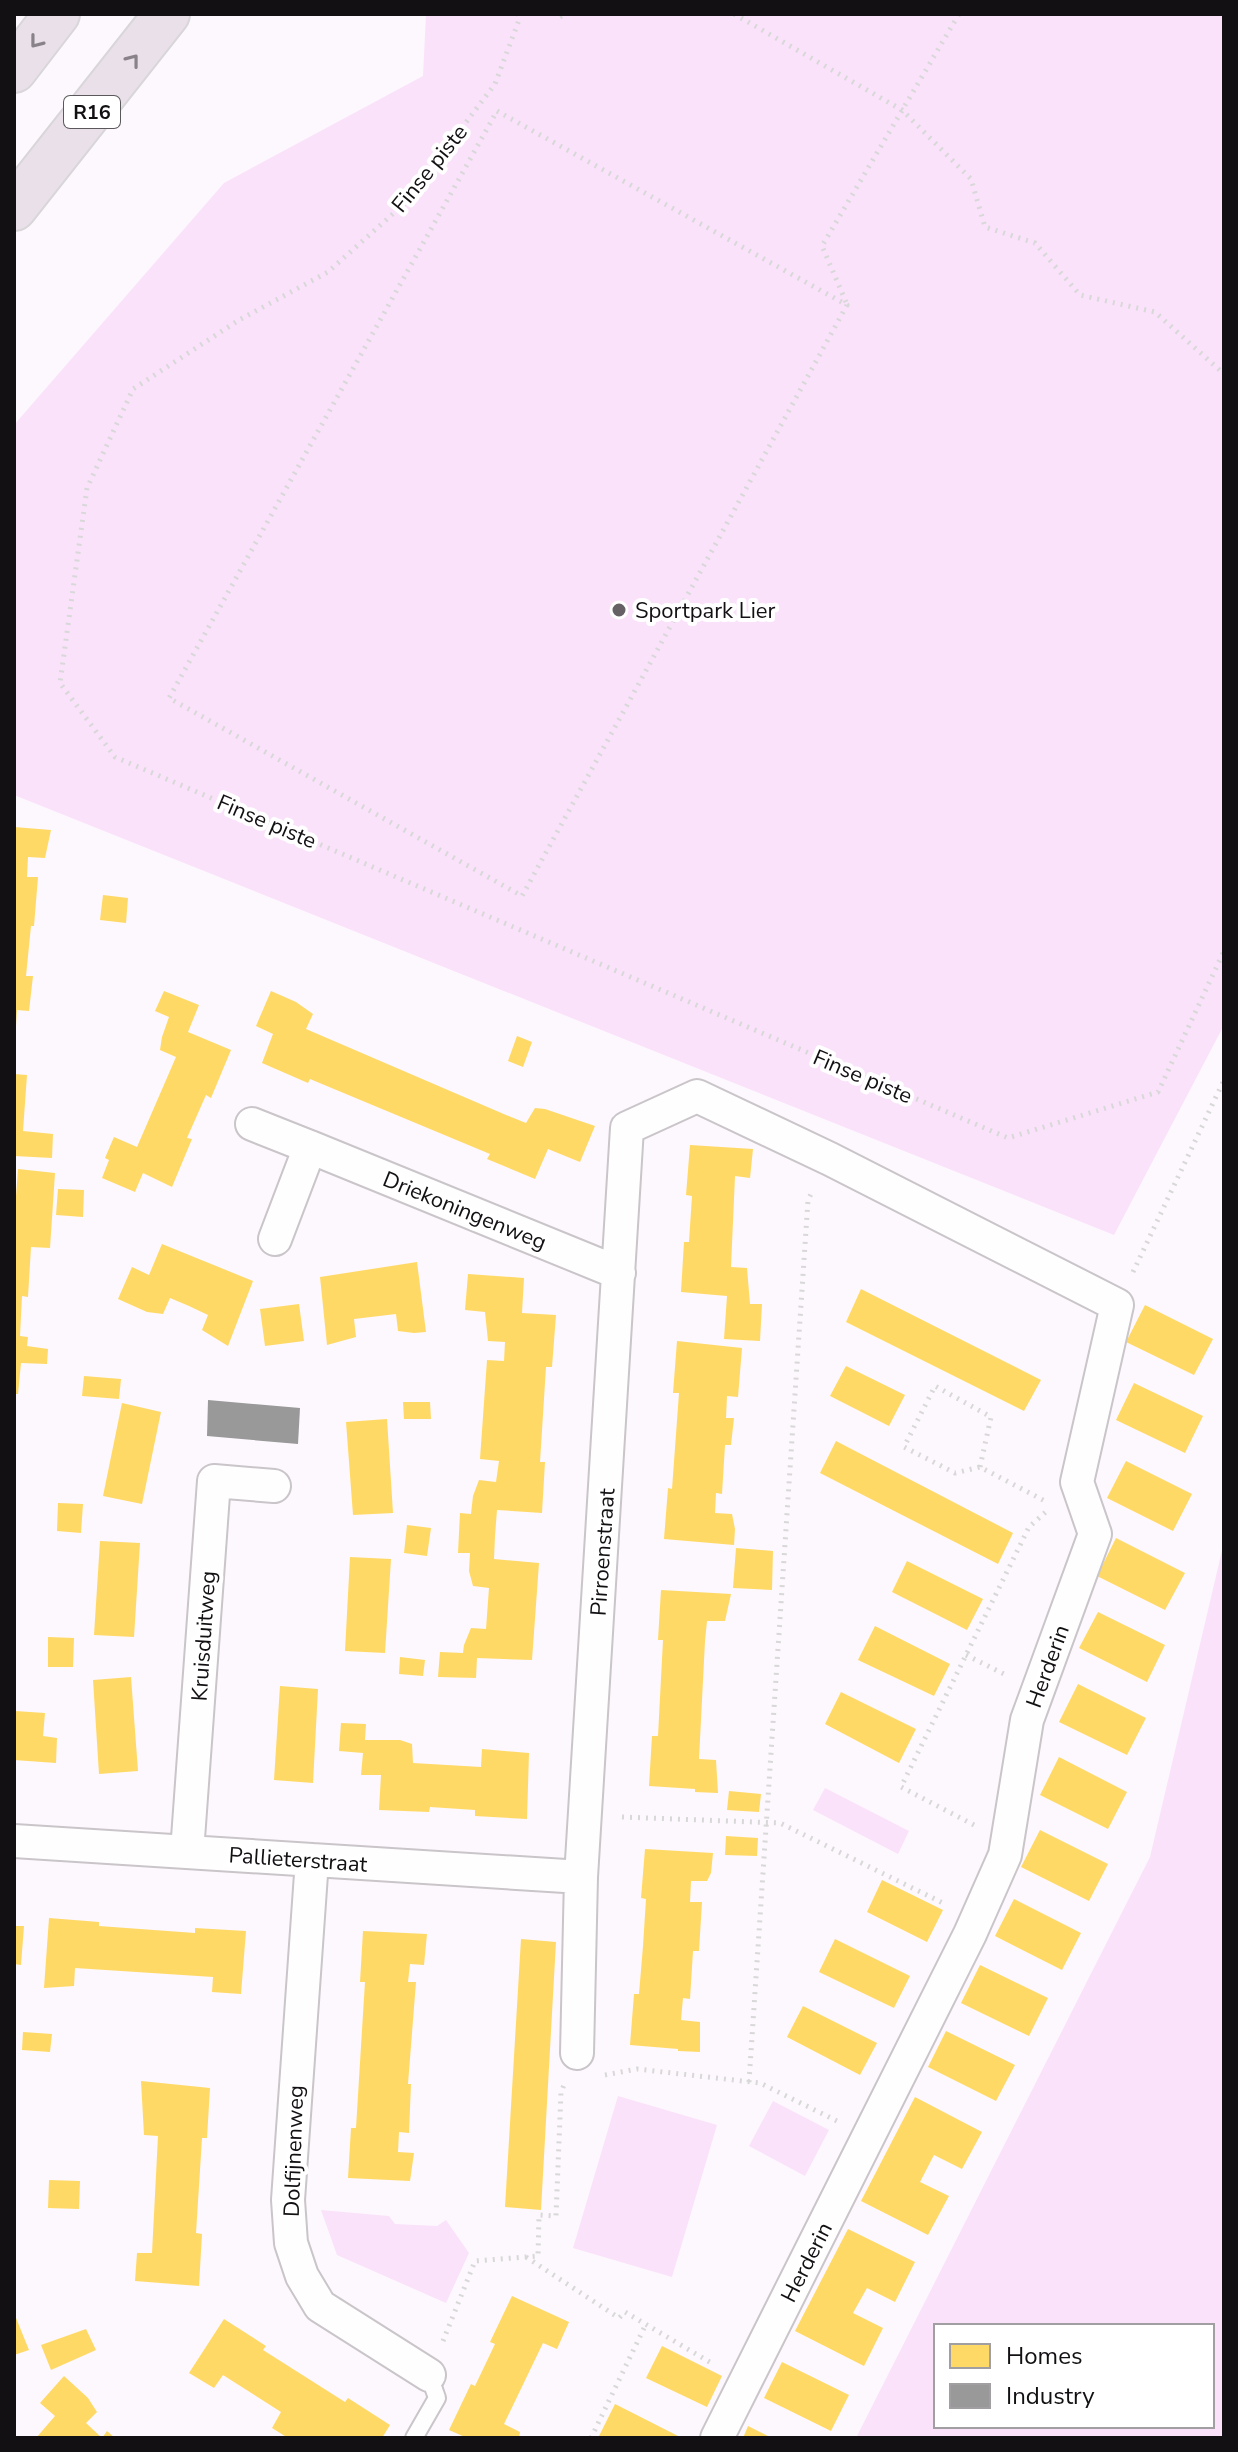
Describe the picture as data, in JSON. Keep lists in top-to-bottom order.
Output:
{
  "streets": {
    "highway": ["R16"],
    "street": [
      "Driekoningenweg",
      "Pirroenstraat",
      "Kruisduitweg",
      "Herderin",
      "Pallieterstraat",
      "Dolfijnenweg"
    ],
    "path": ["Finse piste"]
  },
  "crossings": [
    ["Driekoningenweg", "Pirroenstraat"],
    ["Pirroenstraat", "Pallieterstraat"],
    ["Kruisduitweg", "Pallieterstraat"],
    ["Pallieterstraat", "Dolfijnenweg"]
  ],
  "places": ["Sportpark Lier"],
  "legend": ["Homes", "Industry"]
}
